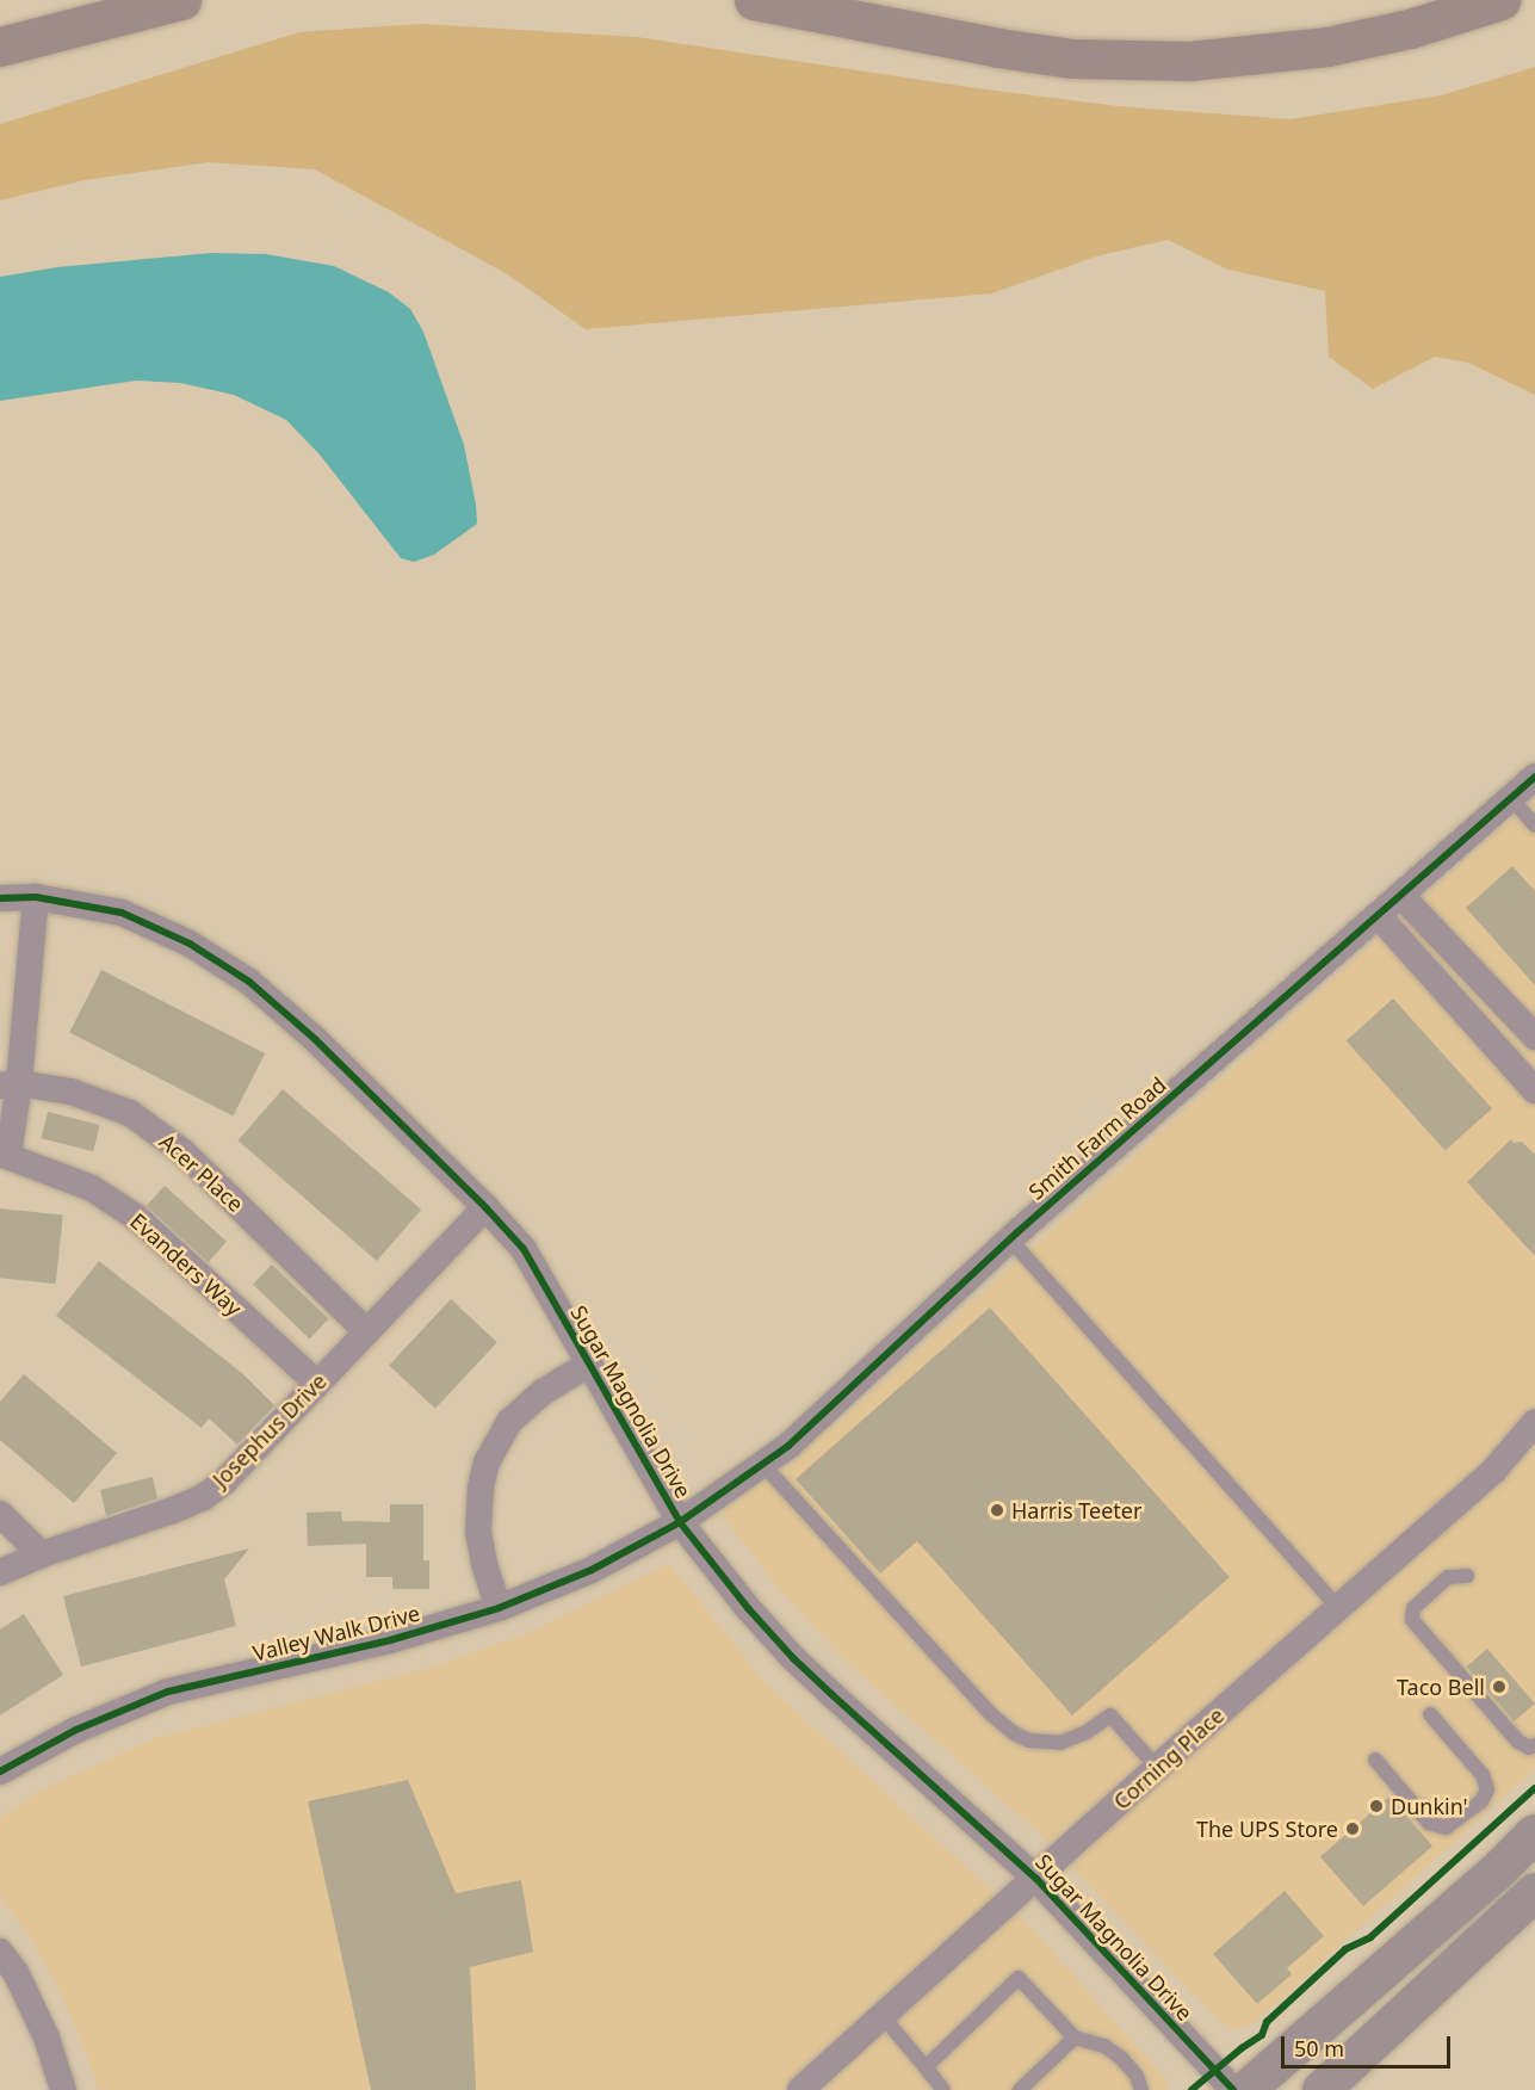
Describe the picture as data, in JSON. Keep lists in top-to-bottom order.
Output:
{
  "streets": {
    "street": [
      "Smith Farm Road",
      "Acer Place",
      "Evanders Way",
      "Sugar Magnolia Drive",
      "Josephus Drive",
      "Valley Walk Drive",
      "Corning Place"
    ]
  },
  "crossings": [
    ["Smith Farm Road", "Sugar Magnolia Drive"],
    ["Smith Farm Road", "Valley Walk Drive"],
    ["Acer Place", "Josephus Drive"],
    ["Evanders Way", "Josephus Drive"],
    ["Sugar Magnolia Drive", "Josephus Drive"],
    ["Sugar Magnolia Drive", "Valley Walk Drive"],
    ["Sugar Magnolia Drive", "Corning Place"]
  ],
  "places": [
    "Harris Teeter",
    "Taco Bell",
    "Dunkin'",
    "The UPS Store"
  ],
  "scale_bar": "50 m"
}
